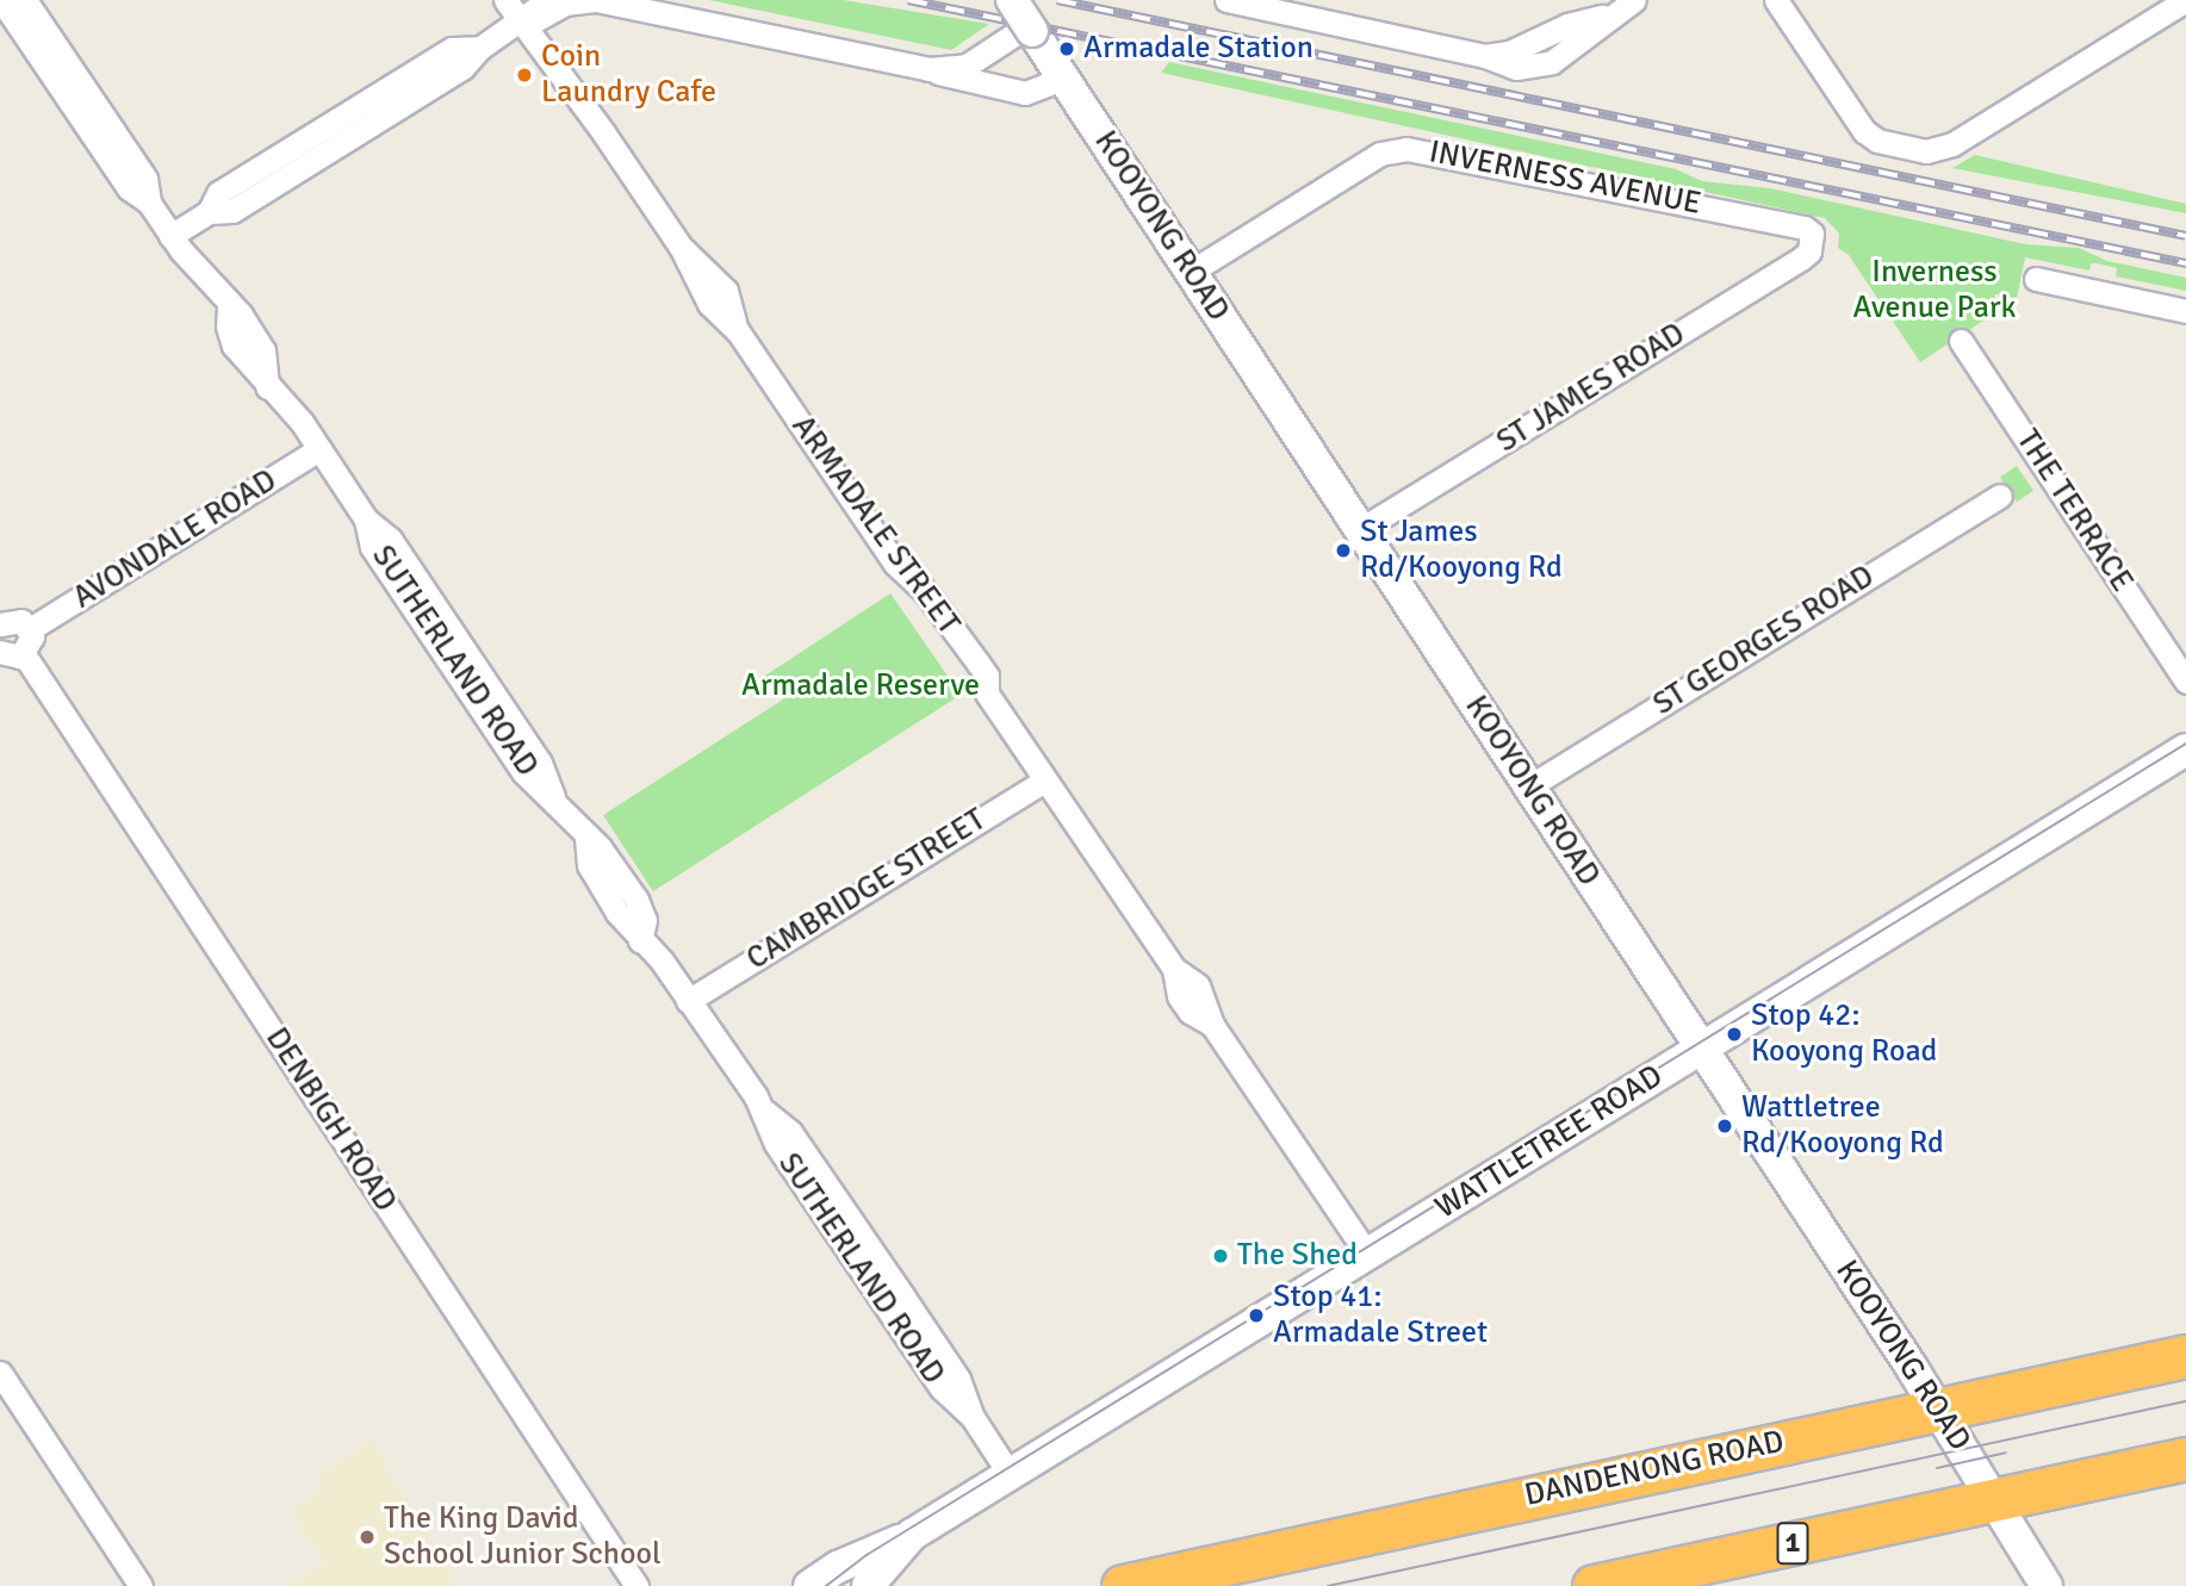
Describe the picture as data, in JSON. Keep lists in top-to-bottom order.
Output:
{
  "streets": {
    "highway": ["DANDENONG ROAD", "1"],
    "street": [
      "INVERNESS AVENUE",
      "KOOYONG ROAD",
      "ST JAMES ROAD",
      "THE TERRACE",
      "ARMADALE STREET",
      "AVONDALE ROAD",
      "ST GEORGES ROAD",
      "SUTHERLAND ROAD",
      "CAMBRIDGE STREET",
      "DENBIGH ROAD",
      "WATTLETREE ROAD"
    ]
  },
  "crossings": [
    ["INVERNESS AVENUE", "KOOYONG ROAD"],
    ["INVERNESS AVENUE", "ST JAMES ROAD"],
    ["KOOYONG ROAD", "ST JAMES ROAD"],
    ["KOOYONG ROAD", "ST GEORGES ROAD"],
    ["KOOYONG ROAD", "WATTLETREE ROAD"],
    ["KOOYONG ROAD", "DANDENONG ROAD"],
    ["KOOYONG ROAD", "1"],
    ["ARMADALE STREET", "CAMBRIDGE STREET"],
    ["ARMADALE STREET", "WATTLETREE ROAD"],
    ["AVONDALE ROAD", "SUTHERLAND ROAD"],
    ["SUTHERLAND ROAD", "CAMBRIDGE STREET"],
    ["SUTHERLAND ROAD", "WATTLETREE ROAD"]
  ],
  "parks": ["Inverness Avenue Park", "Armadale Reserve"],
  "places": [
    "Armadale Station",
    "Coin Laundry Cafe",
    "St James Rd/Kooyong Rd",
    "Stop 42: Kooyong Road",
    "Wattletree Rd/Kooyong Rd",
    "The Shed",
    "Stop 41: Armadale Street",
    "The King David School Junior School"
  ]
}
